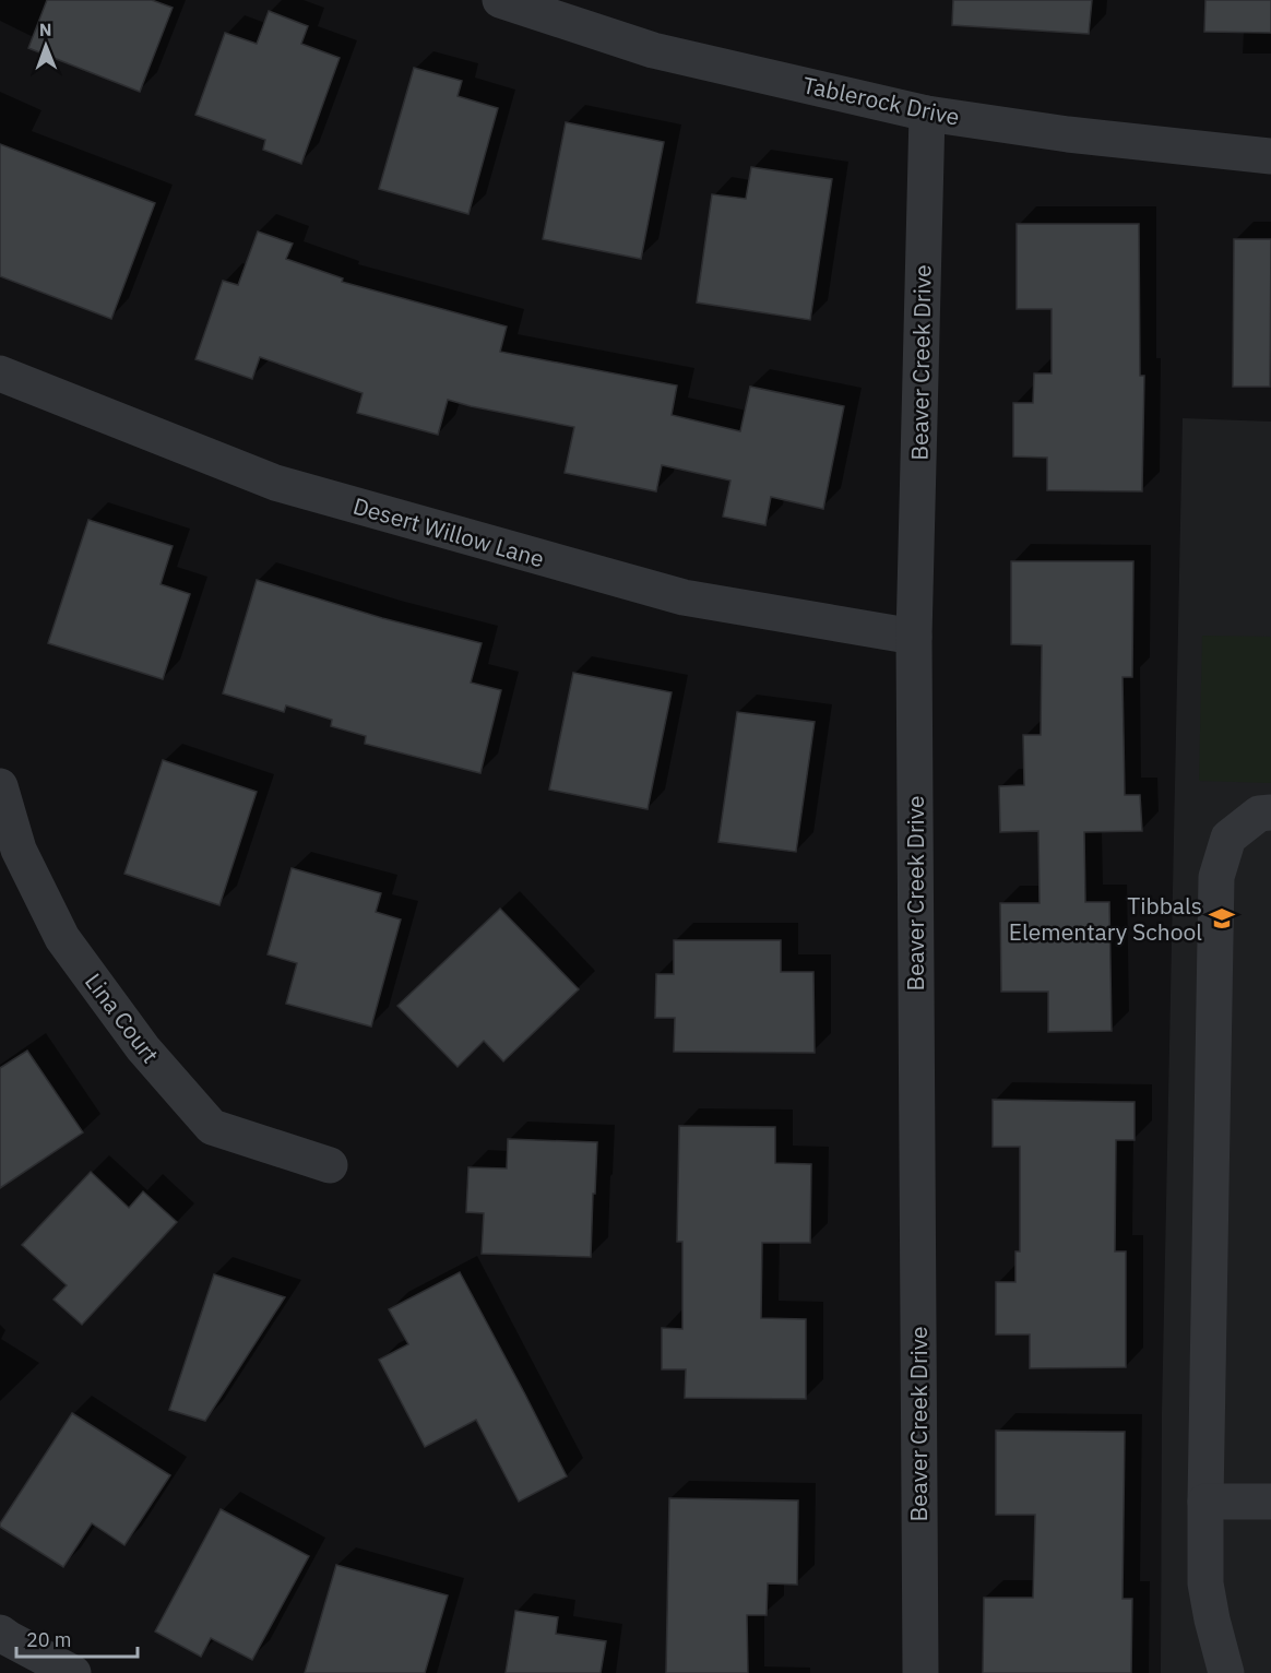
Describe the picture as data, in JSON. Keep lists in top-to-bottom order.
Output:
{
  "streets": {
    "street": [
      "Tablerock Drive",
      "Beaver Creek Drive",
      "Desert Willow Lane",
      "Lina Court"
    ]
  },
  "crossings": [
    ["Tablerock Drive", "Beaver Creek Drive"],
    ["Beaver Creek Drive", "Desert Willow Lane"]
  ],
  "places": {
    "school or university": ["Tibbals Elementary School"]
  },
  "scale_bar": "20 m",
  "north": "top"
}
